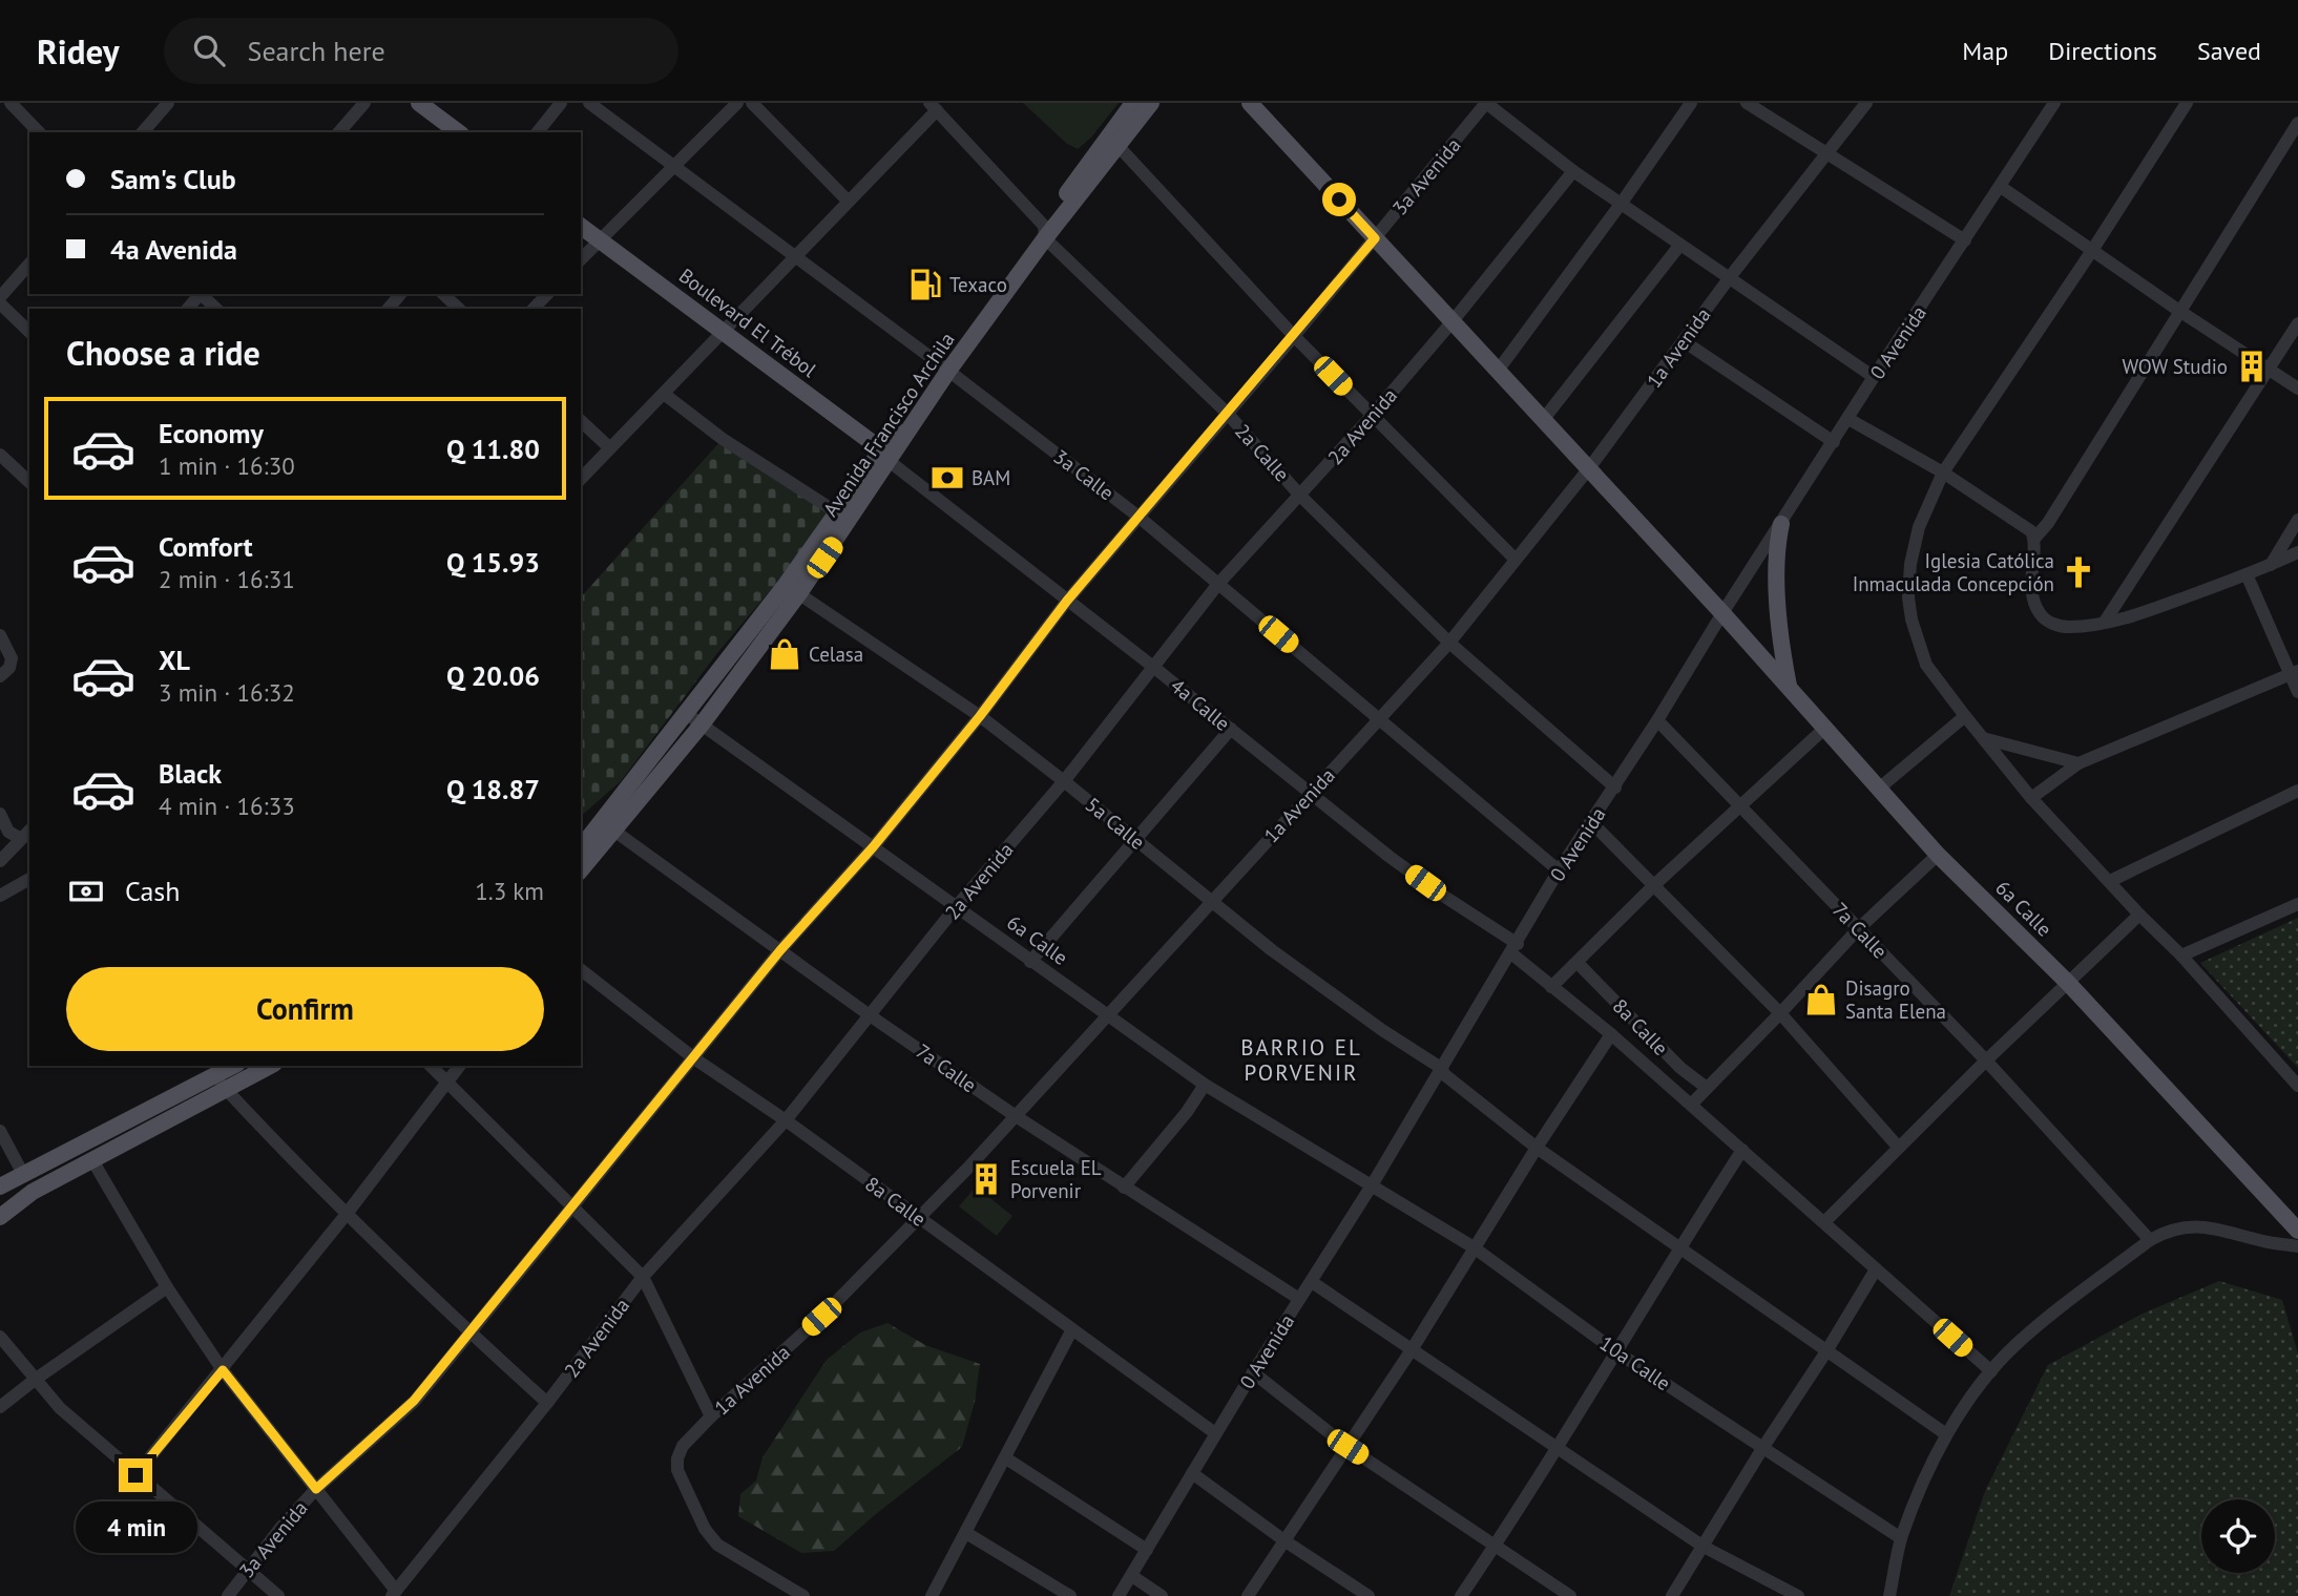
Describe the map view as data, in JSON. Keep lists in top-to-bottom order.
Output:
{
  "streets": {
    "main road": ["Boulevard El Trébol", "Avenida Francisco Archila", "6a Calle"],
    "street": [
      "3a Avenida",
      "0 Avenida",
      "1a Avenida",
      "2a Avenida",
      "2a Calle",
      "3a Calle",
      "4a Calle",
      "5a Calle",
      "7a Calle",
      "8a Calle",
      "10a Calle"
    ]
  },
  "crossings": [
    ["3a Avenida", "2a Calle"],
    ["3a Avenida", "3a Calle"],
    ["3a Avenida", "4a Calle"],
    ["3a Avenida", "5a Calle"],
    ["3a Avenida", "6a Calle"],
    ["3a Avenida", "7a Calle"],
    ["3a Avenida", "8a Calle"],
    ["Boulevard El Trébol", "Avenida Francisco Archila"],
    ["Boulevard El Trébol", "4a Calle"],
    ["0 Avenida", "2a Calle"],
    ["0 Avenida", "3a Calle"],
    ["0 Avenida", "4a Calle"],
    ["0 Avenida", "5a Calle"],
    ["0 Avenida", "6a Calle"],
    ["0 Avenida", "7a Calle"],
    ["0 Avenida", "8a Calle"],
    ["0 Avenida", "10a Calle"],
    ["1a Avenida", "2a Calle"],
    ["1a Avenida", "3a Calle"],
    ["1a Avenida", "4a Calle"],
    ["1a Avenida", "5a Calle"],
    ["1a Avenida", "6a Calle"],
    ["1a Avenida", "7a Calle"],
    ["1a Avenida", "8a Calle"],
    ["Avenida Francisco Archila", "2a Calle"],
    ["Avenida Francisco Archila", "3a Calle"],
    ["Avenida Francisco Archila", "4a Calle"],
    ["Avenida Francisco Archila", "5a Calle"],
    ["Avenida Francisco Archila", "6a Calle"],
    ["Avenida Francisco Archila", "7a Calle"],
    ["2a Avenida", "2a Calle"],
    ["2a Avenida", "3a Calle"],
    ["2a Avenida", "4a Calle"],
    ["2a Avenida", "5a Calle"],
    ["2a Avenida", "6a Calle"],
    ["2a Avenida", "7a Calle"],
    ["2a Avenida", "8a Calle"],
    ["6a Calle", "10a Calle"]
  ],
  "districts": ["BARRIO EL PORVENIR"],
  "places": {
    "fuel station": ["Texaco"],
    "building": ["WOW Studio", "Escuela EL Porvenir"],
    "bank": ["BAM"],
    "church": ["Iglesia Católica Inmaculada Concepción"],
    "shop": ["Celasa", "Disagro Santa Elena"]
  },
  "page": {
    "header": "Ridey",
    "search": "Search here",
    "nav": ["Map", "Directions", "Saved"],
    "banner": ["Sam's Club", "4a Avenida"],
    "heading": "Choose a ride",
    "list": [
      {
        "name": "Economy",
        "note": "1 min · 16:30",
        "value": "Q 11.80"
      },
      {
        "name": "Comfort",
        "note": "2 min · 16:31",
        "value": "Q 15.93"
      },
      {
        "name": "XL",
        "note": "3 min · 16:32",
        "value": "Q 20.06"
      },
      {
        "name": "Black",
        "note": "4 min · 16:33",
        "value": "Q 18.87"
      }
    ],
    "pay": ["Cash", "1.3 km"],
    "buttons": "Confirm",
    "bubble": "4 min"
  }
}
